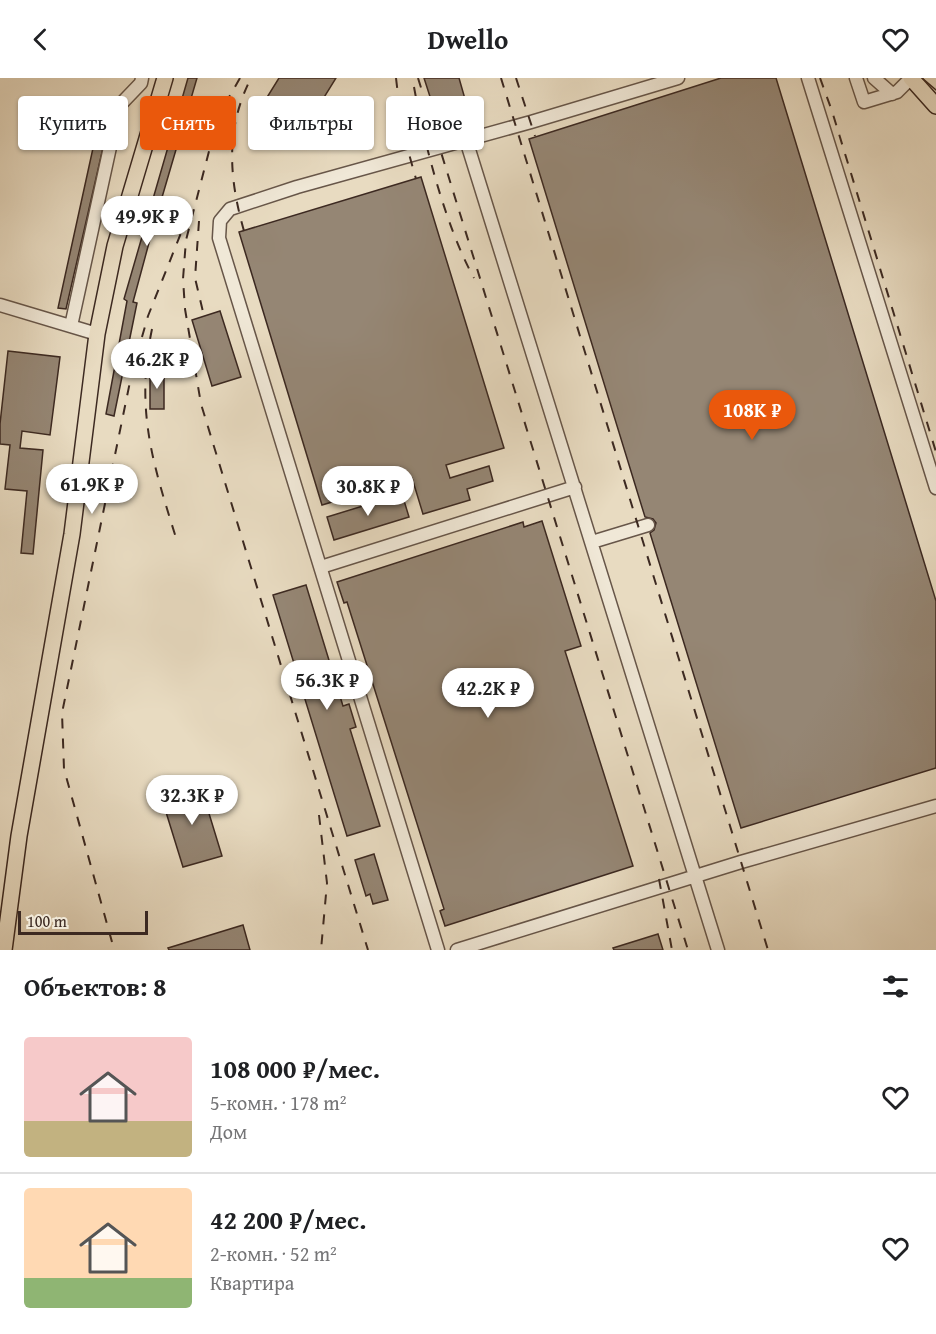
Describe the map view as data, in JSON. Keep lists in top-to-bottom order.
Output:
{
  "scale_bar": "100 m",
  "page": {
    "header": "Dwello",
    "chip": [
      "Купить",
      "Снять",
      "Фильтры",
      "Новое"
    ],
    "price": [
      "49.9K ₽",
      "46.2K ₽",
      "108K ₽",
      "61.9K ₽",
      "30.8K ₽",
      "56.3K ₽",
      "42.2K ₽",
      "32.3K ₽"
    ],
    "scale": "100 m",
    "heading": "Объектов: 8",
    "list": [
      {
        "name": "108 000 ₽/мес.",
        "note": "5-комн. · 178 m² · Дом"
      },
      {
        "name": "42 200 ₽/мес.",
        "note": "2-комн. · 52 m² · Квартира"
      }
    ]
  }
}
